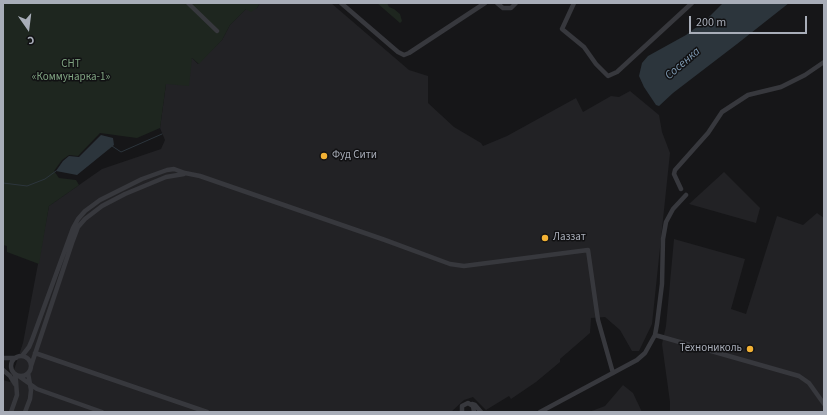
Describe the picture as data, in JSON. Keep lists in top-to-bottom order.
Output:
{
  "water": ["Сосенка"],
  "parks": ["СНТ «Коммунарка-1»"],
  "places": ["Фуд Сити", "Лаззат", "Технониколь"],
  "scale_bar": "200 m",
  "north": "bottom"
}
